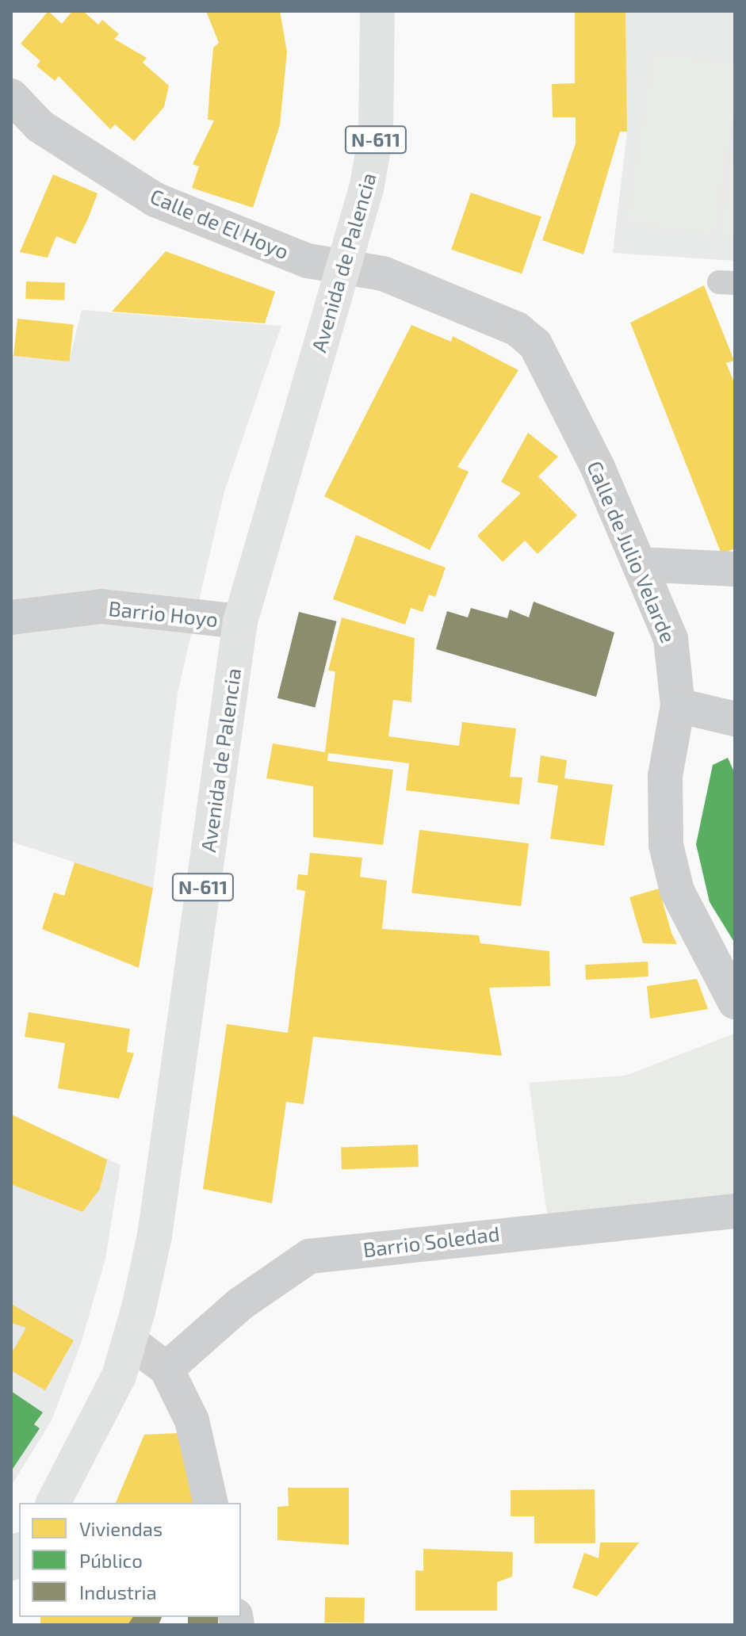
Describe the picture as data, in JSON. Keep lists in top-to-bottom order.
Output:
{
  "streets": {
    "highway": ["N-611", "Avenida de Palencia"],
    "street": [
      "Calle de El Hoyo",
      "Calle de Julio Velarde",
      "Barrio Hoyo",
      "Barrio Soledad"
    ]
  },
  "crossings": [
    ["Calle de El Hoyo", "Avenida de Palencia"],
    ["Calle de El Hoyo", "Calle de Julio Velarde"],
    ["Avenida de Palencia", "Calle de Julio Velarde"],
    ["Avenida de Palencia", "Barrio Hoyo"]
  ],
  "legend": ["Viviendas", "Público", "Industria"]
}
